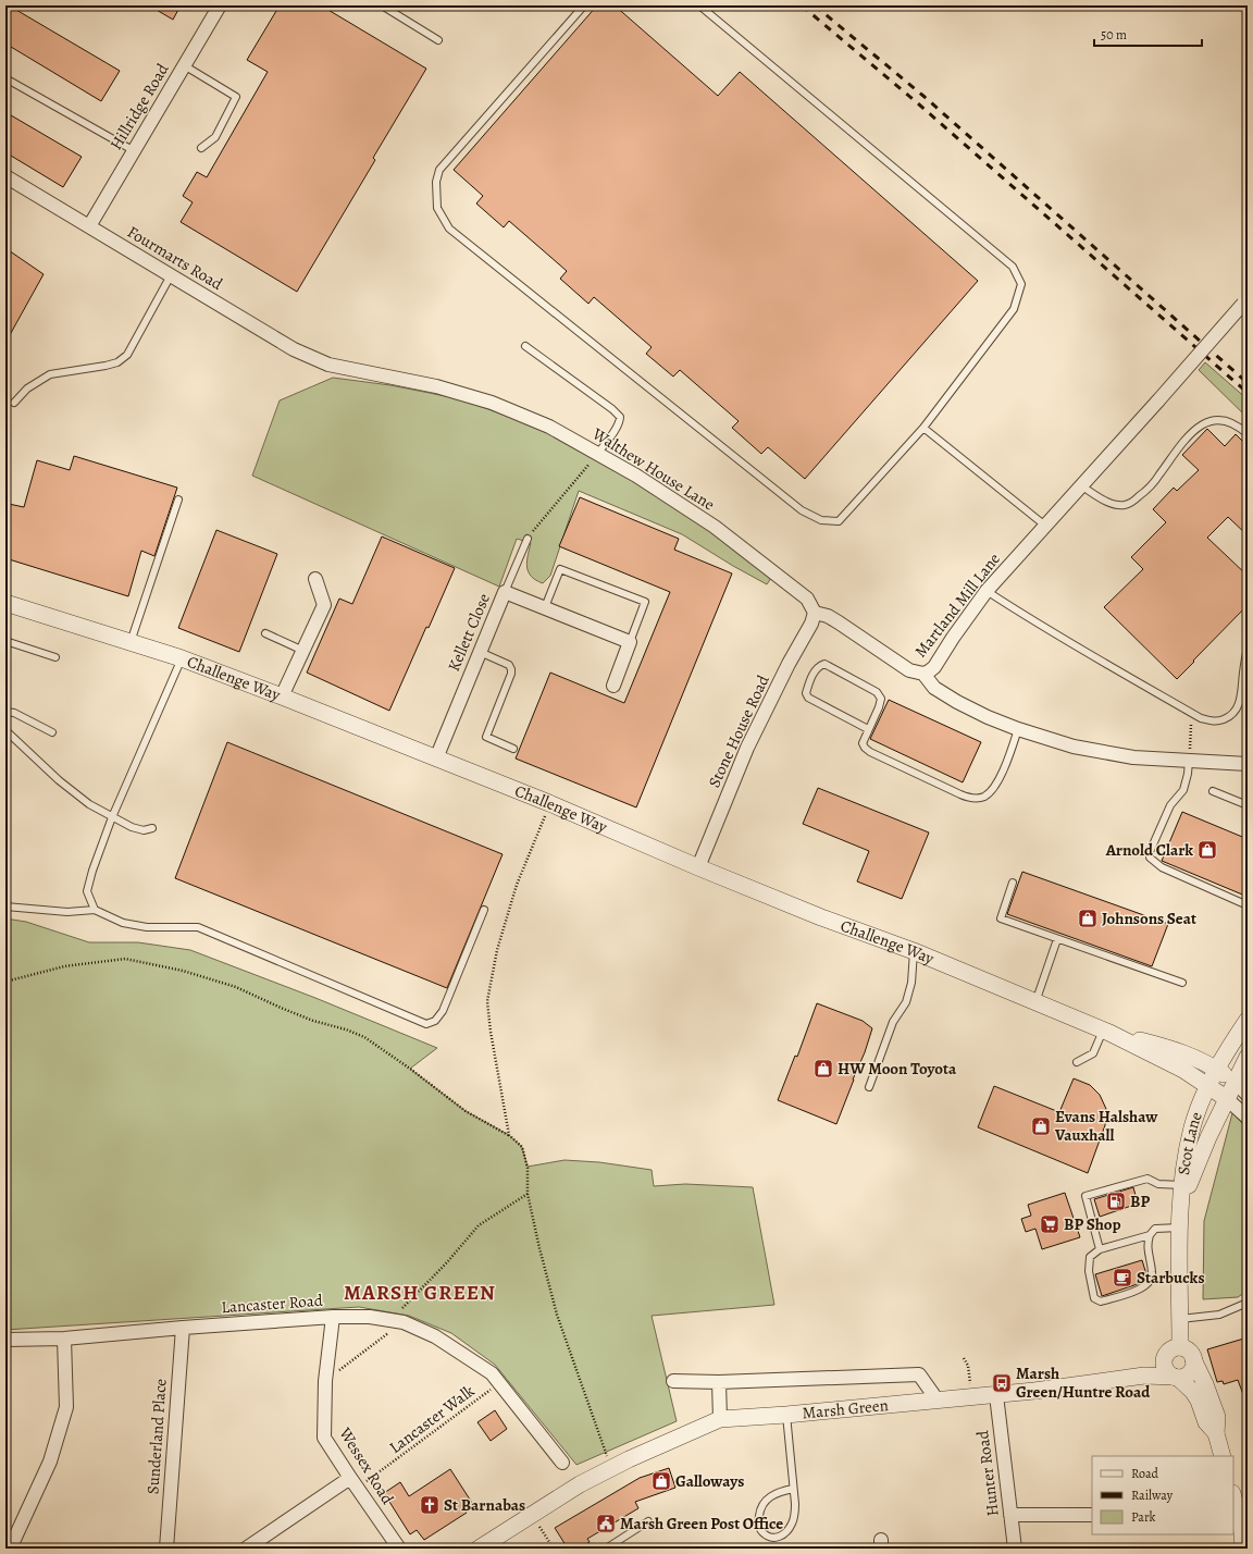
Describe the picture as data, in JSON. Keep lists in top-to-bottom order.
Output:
{
  "streets": {
    "street": [
      "Hillridge Road",
      "Fourmarts Road",
      "Walthew House Lane",
      "Martland Mill Lane",
      "Kellett Close",
      "Challenge Way",
      "Stone House Road",
      "Scot Lane",
      "Lancaster Road",
      "Marsh Green",
      "Sunderland Place",
      "Wessex Road",
      "Hunter Road"
    ],
    "path": ["Lancaster Walk"]
  },
  "crossings": [
    ["Hillridge Road", "Fourmarts Road"],
    ["Fourmarts Road", "Walthew House Lane"],
    ["Walthew House Lane", "Martland Mill Lane"],
    ["Walthew House Lane", "Stone House Road"],
    ["Kellett Close", "Challenge Way"],
    ["Challenge Way", "Stone House Road"],
    ["Challenge Way", "Scot Lane"],
    ["Scot Lane", "Marsh Green"],
    ["Lancaster Road", "Lancaster Walk"],
    ["Lancaster Road", "Sunderland Place"],
    ["Lancaster Road", "Wessex Road"],
    ["Marsh Green", "Hunter Road"],
    ["Lancaster Walk", "Wessex Road"]
  ],
  "districts": ["MARSH GREEN"],
  "places": {
    "shop": [
      "Arnold Clark",
      "Johnsons Seat",
      "HW Moon Toyota",
      "Evans Halshaw Vauxhall",
      "Galloways"
    ],
    "fuel station": ["BP"],
    "supermarket": ["BP Shop"],
    "cafe": ["Starbucks"],
    "bus stop": ["Marsh Green/Huntre Road"],
    "church": ["St Barnabas"],
    "public building": ["Marsh Green Post Office"]
  },
  "legend": ["Road", "Railway", "Park"],
  "scale_bar": "50 m"
}
